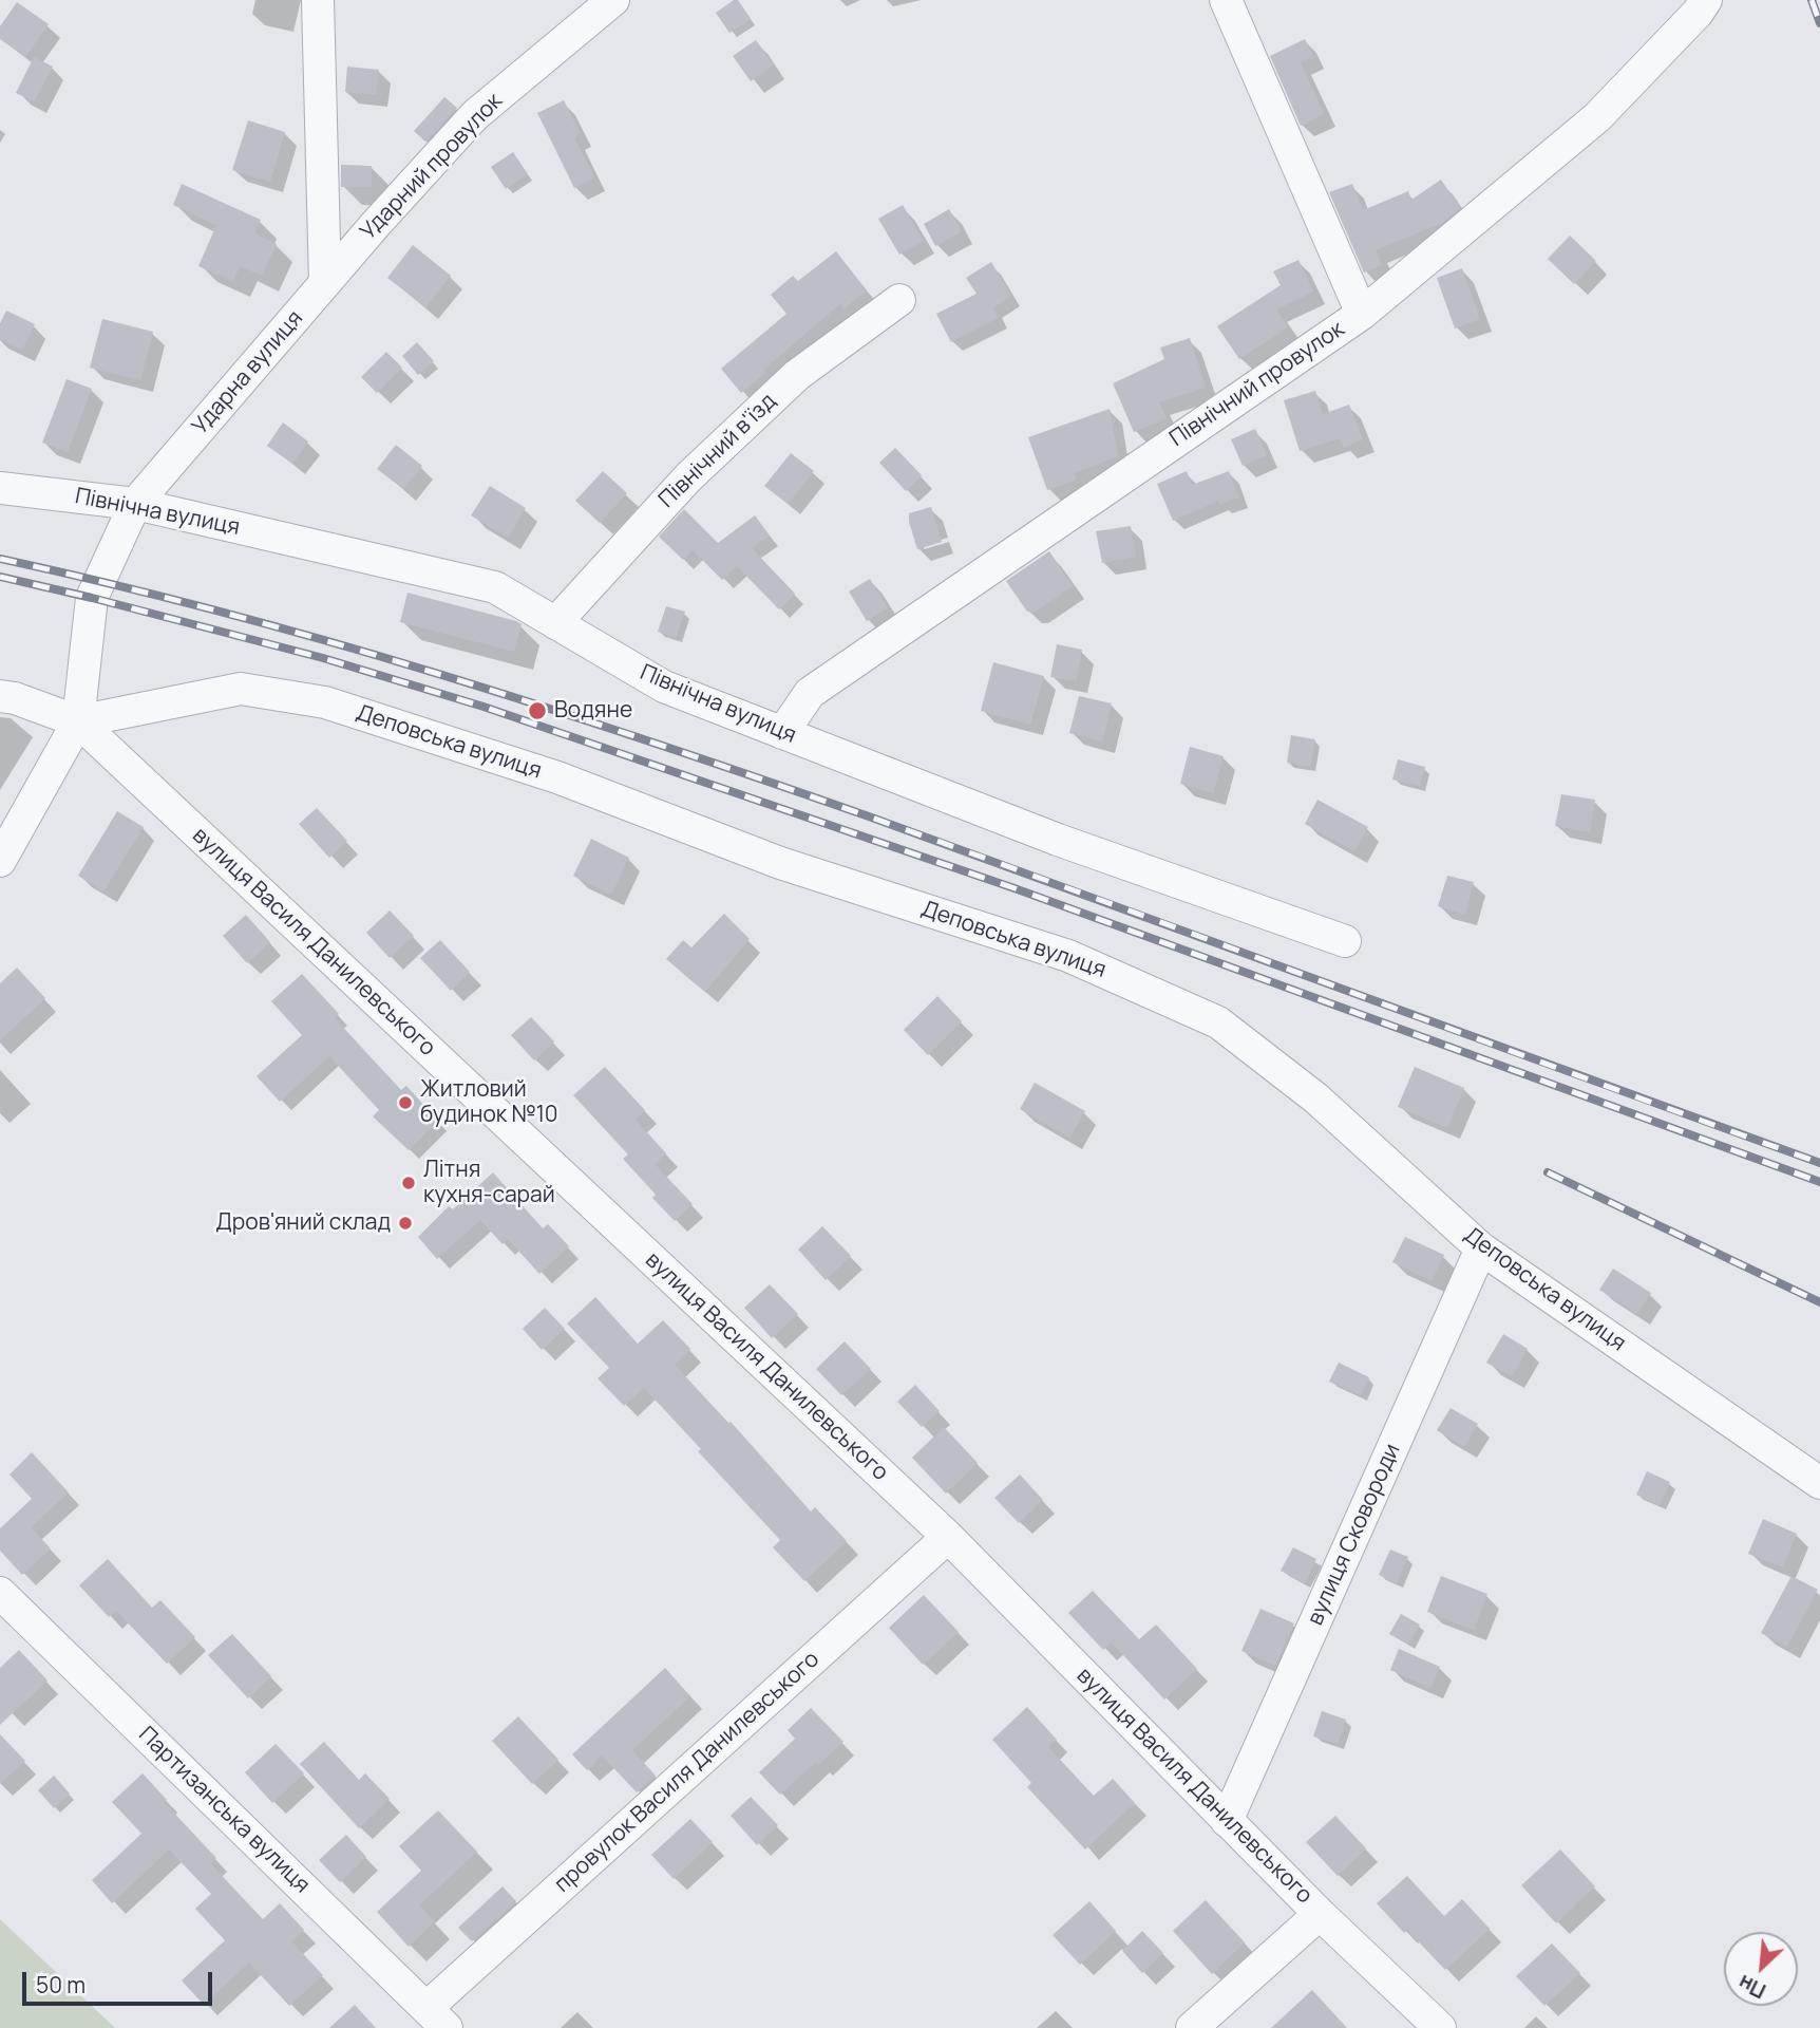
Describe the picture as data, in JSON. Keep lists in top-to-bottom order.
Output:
{
  "streets": {
    "street": [
      "Ударний провулок",
      "Ударна вулиця",
      "Північний провулок",
      "Північний в'їзд",
      "Північна вулиця",
      "Деповська вулиця",
      "вулиця Василя Данилевського",
      "вулиця Сковороди",
      "провулок Василя Данилевського",
      "Партизанська вулиця"
    ]
  },
  "crossings": [
    ["Ударний провулок", "Ударна вулиця"],
    ["Ударна вулиця", "Північна вулиця"],
    ["Ударна вулиця", "Деповська вулиця"],
    ["Ударна вулиця", "вулиця Василя Данилевського"],
    ["Північний провулок", "Північна вулиця"],
    ["Північний в'їзд", "Північна вулиця"],
    ["Деповська вулиця", "вулиця Василя Данилевського"],
    ["Деповська вулиця", "вулиця Сковороди"],
    ["вулиця Василя Данилевського", "вулиця Сковороди"],
    ["вулиця Василя Данилевського", "провулок Василя Данилевського"],
    ["провулок Василя Данилевського", "Партизанська вулиця"]
  ],
  "places": [
    "Водяне",
    "Житловий будинок №10",
    "Літня кухня-сарай",
    "Дров'яний склад"
  ],
  "scale_bar": "50 m",
  "north": "bottom left"
}
